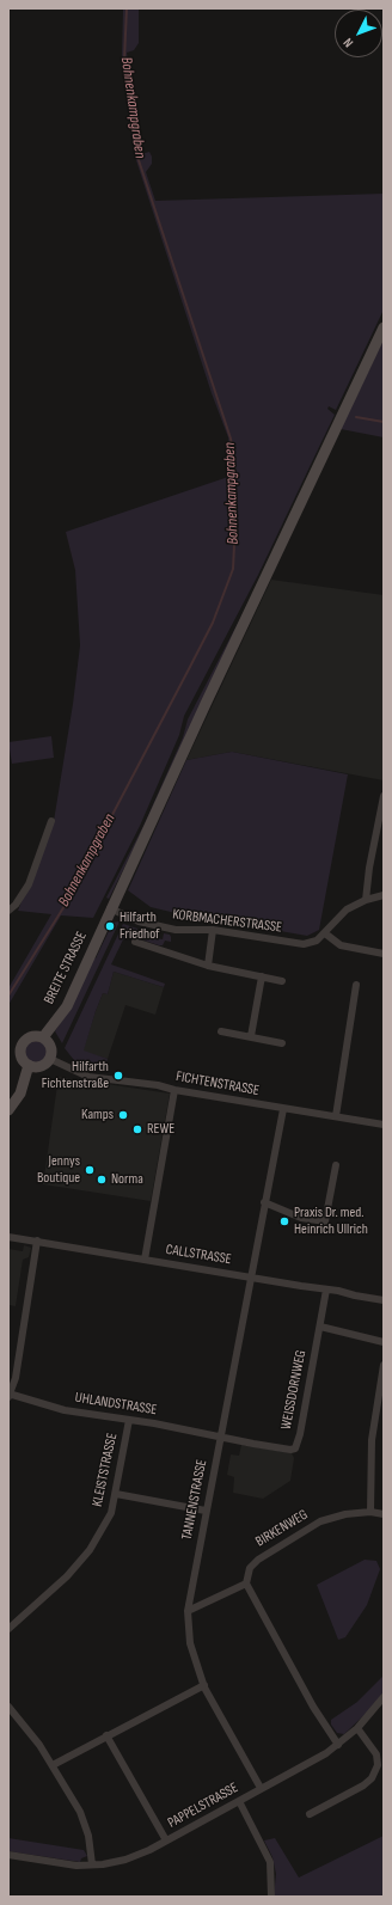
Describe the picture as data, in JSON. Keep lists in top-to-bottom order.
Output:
{
  "streets": {
    "main road": ["BREITE STRASSE"],
    "street": [
      "KORBMACHERSTRASSE",
      "FICHTENSTRASSE",
      "CALLSTRASSE",
      "WEISSDORNWEG",
      "UHLANDSTRASSE",
      "KLEISTSTRASSE",
      "TANNENSTRASSE",
      "BIRKENWEG",
      "PAPPELSTRASSE"
    ]
  },
  "crossings": [
    ["KORBMACHERSTRASSE", "BREITE STRASSE"],
    ["BREITE STRASSE", "FICHTENSTRASSE"],
    ["FICHTENSTRASSE", "TANNENSTRASSE"],
    ["CALLSTRASSE", "WEISSDORNWEG"],
    ["CALLSTRASSE", "TANNENSTRASSE"],
    ["WEISSDORNWEG", "UHLANDSTRASSE"],
    ["WEISSDORNWEG", "TANNENSTRASSE"],
    ["UHLANDSTRASSE", "KLEISTSTRASSE"],
    ["UHLANDSTRASSE", "TANNENSTRASSE"],
    ["TANNENSTRASSE", "PAPPELSTRASSE"]
  ],
  "water": ["Bohnenkampgraben"],
  "places": [
    "Hilfarth Friedhof",
    "Hilfarth Fichtenstraße",
    "Kamps",
    "REWE",
    "Jennys Boutique",
    "Norma",
    "Praxis Dr. med. Heinrich Ullrich"
  ],
  "north": "bottom left"
}
